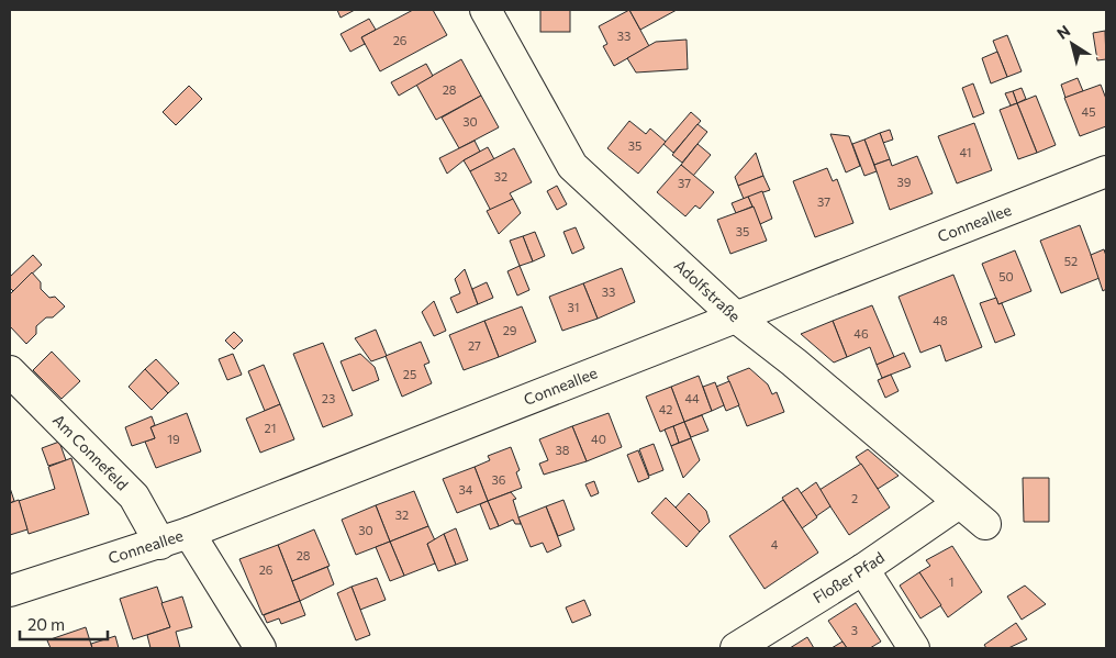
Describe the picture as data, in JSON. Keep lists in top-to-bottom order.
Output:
{
  "streets": {
    "street": [
      "Conneallee",
      "Adolfstraße",
      "Am Connefeld",
      "Floßer Pfad"
    ]
  },
  "crossings": [
    ["Conneallee", "Adolfstraße"],
    ["Conneallee", "Am Connefeld"],
    ["Adolfstraße", "Floßer Pfad"]
  ],
  "house_numbers": [
    "33",
    "26",
    "28",
    "45",
    "30",
    "35",
    "41",
    "32",
    "39",
    "37",
    "37",
    "35",
    "52",
    "50",
    "33",
    "31",
    "48",
    "29",
    "46",
    "27",
    "25",
    "23",
    "44",
    "42",
    "21",
    "19",
    "40",
    "38",
    "36",
    "34",
    "2",
    "32",
    "30",
    "4",
    "28",
    "26",
    "1",
    "3"
  ],
  "scale_bar": "20 m",
  "north": "top left"
}
